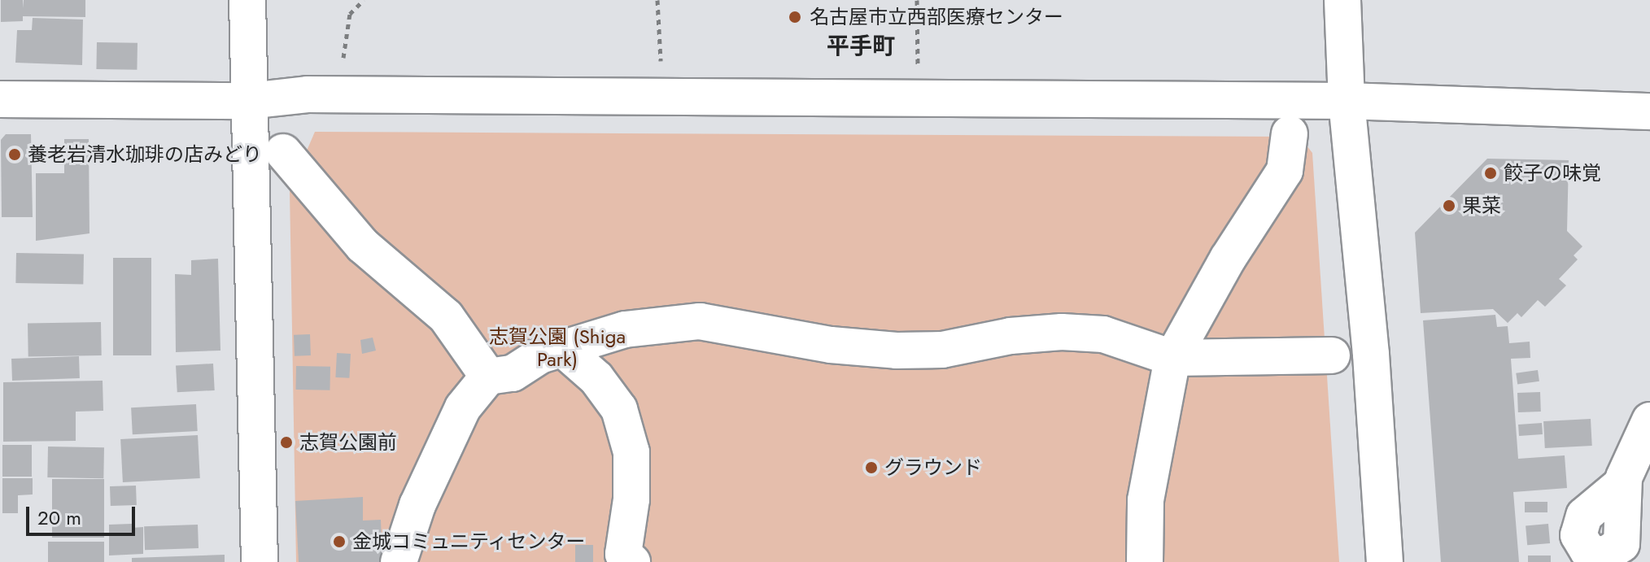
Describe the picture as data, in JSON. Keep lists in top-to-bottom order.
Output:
{
  "districts": ["平手町"],
  "parks": ["志賀公園 (Shiga Park)"],
  "places": [
    "名古屋市立西部医療センター",
    "養老岩清水珈琲の店みどり",
    "餃子の味覚",
    "果菜",
    "志賀公園前",
    "グラウンド",
    "金城コミュニティセンター"
  ],
  "scale_bar": "20 m"
}
